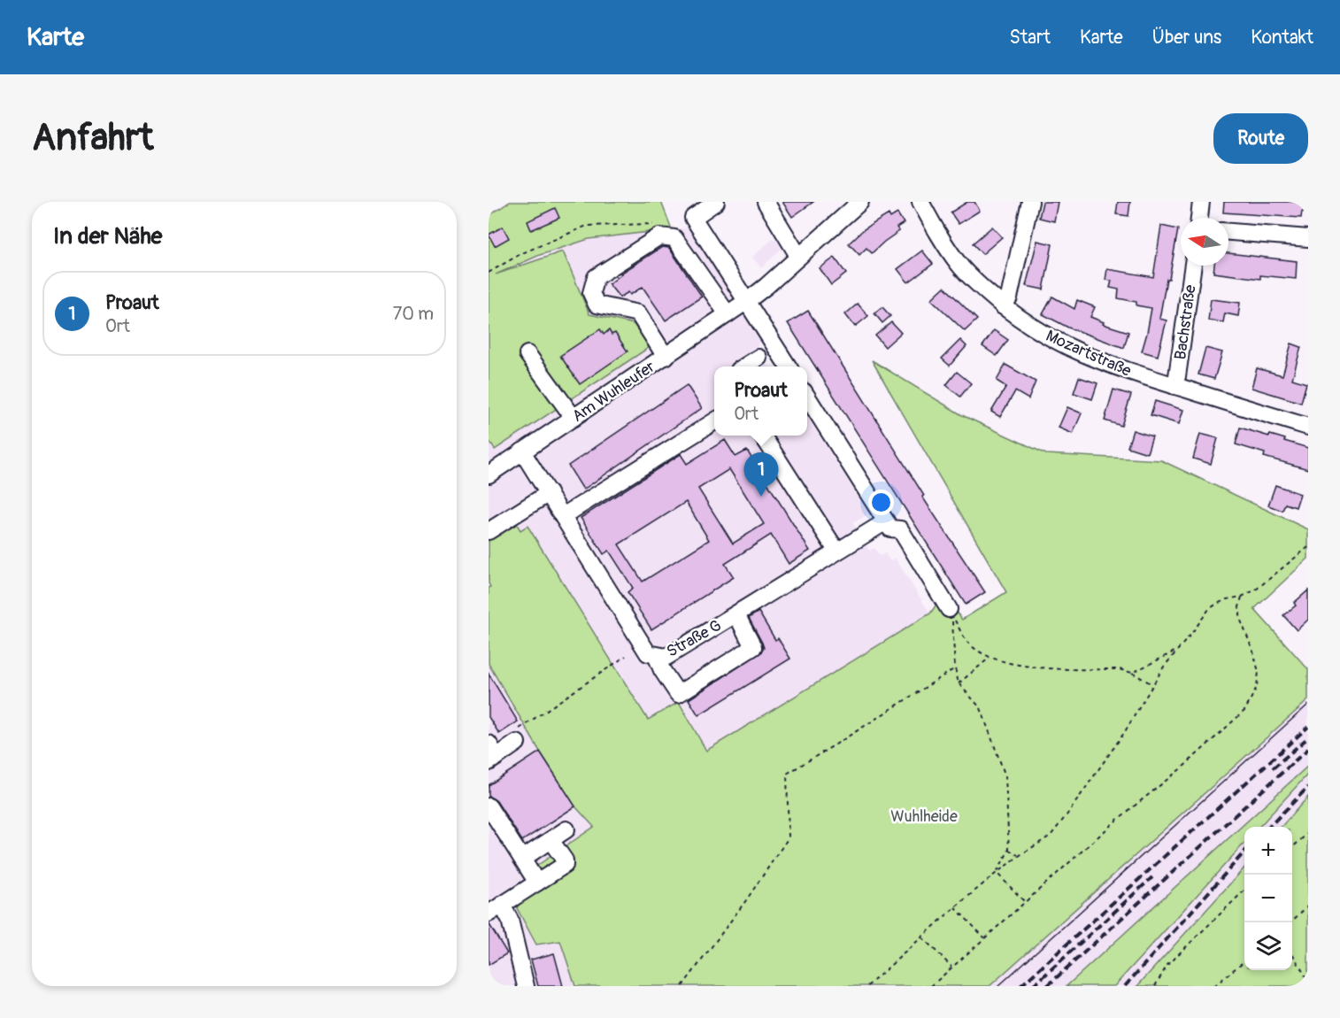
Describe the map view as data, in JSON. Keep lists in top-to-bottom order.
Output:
{
  "streets": {
    "street": [
      "Bachstraße",
      "Mozartstraße",
      "Am Wuhleufer",
      "Straße G"
    ]
  },
  "crossings": [
    ["Bachstraße", "Mozartstraße"],
    ["Am Wuhleufer", "Straße G"]
  ],
  "parks": ["Wuhlheide"],
  "north": "left",
  "page": {
    "header": "Karte",
    "nav": [
      "Start",
      "Karte",
      "Über uns",
      "Kontakt"
    ],
    "buttons": "Route",
    "title": "Anfahrt",
    "heading": "In der Nähe",
    "list": [
      {
        "mark": "1",
        "name": "Proaut",
        "note": "Ort",
        "value": "70 m"
      }
    ],
    "popup": ["Proaut", "Ort"],
    "pins": "1",
    "map_buttons": ["+", "−"]
  }
}
